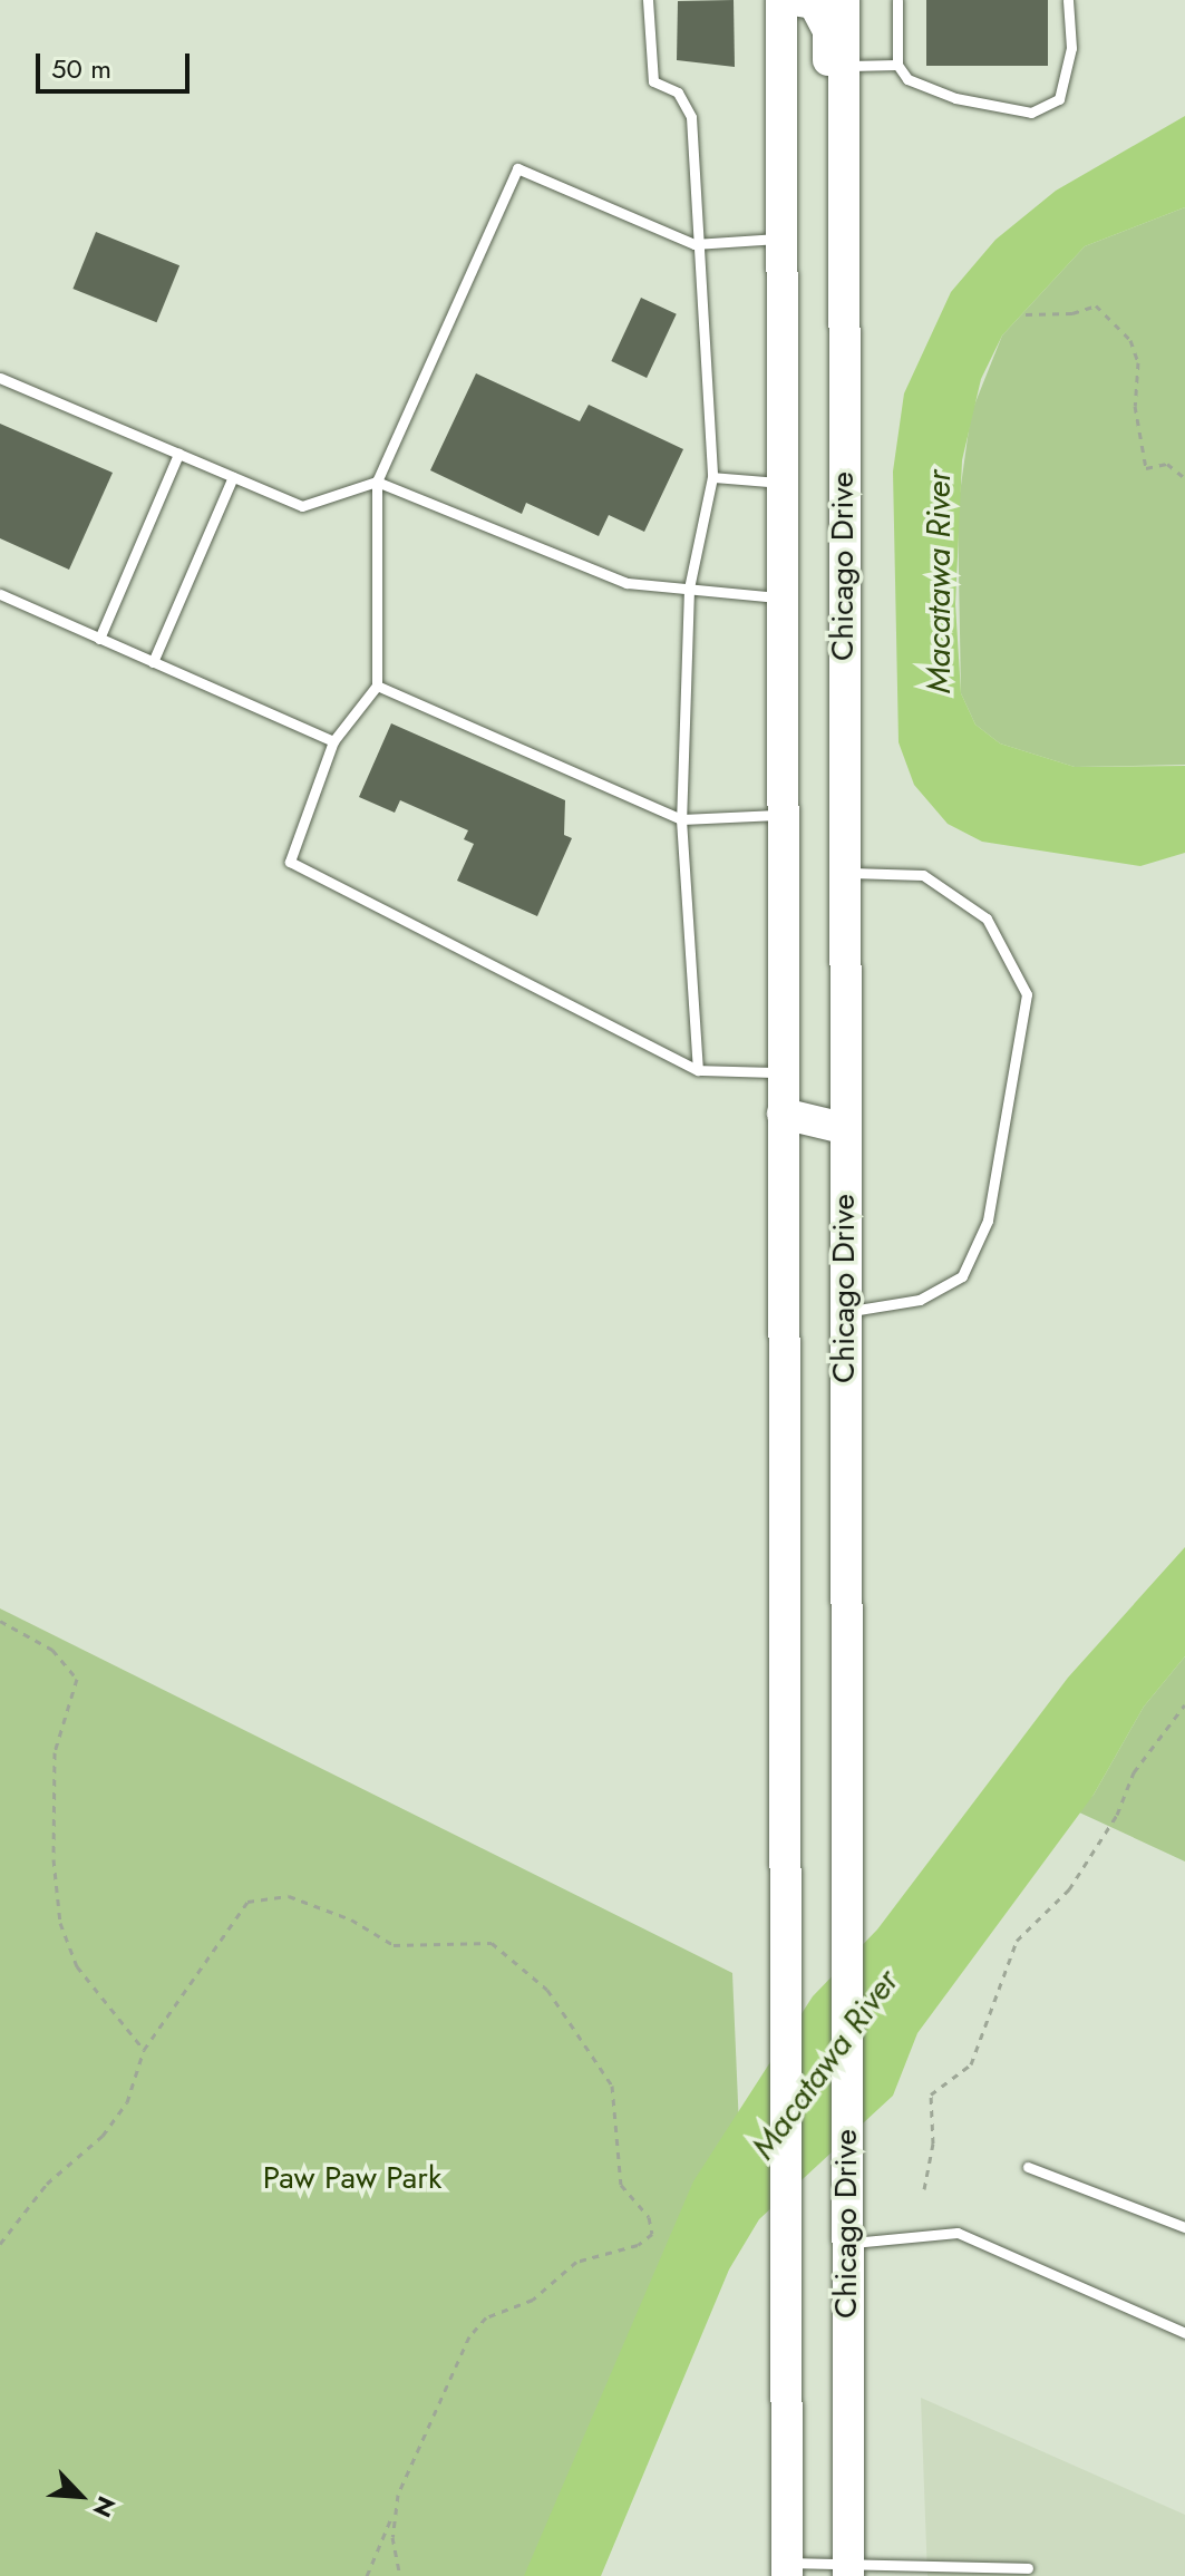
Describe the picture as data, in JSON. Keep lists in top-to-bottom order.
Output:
{
  "streets": {
    "main road": ["Chicago Drive"]
  },
  "water": ["Macatawa River"],
  "parks": ["Paw Paw Park"],
  "scale_bar": "50 m",
  "north": "bottom right"
}
